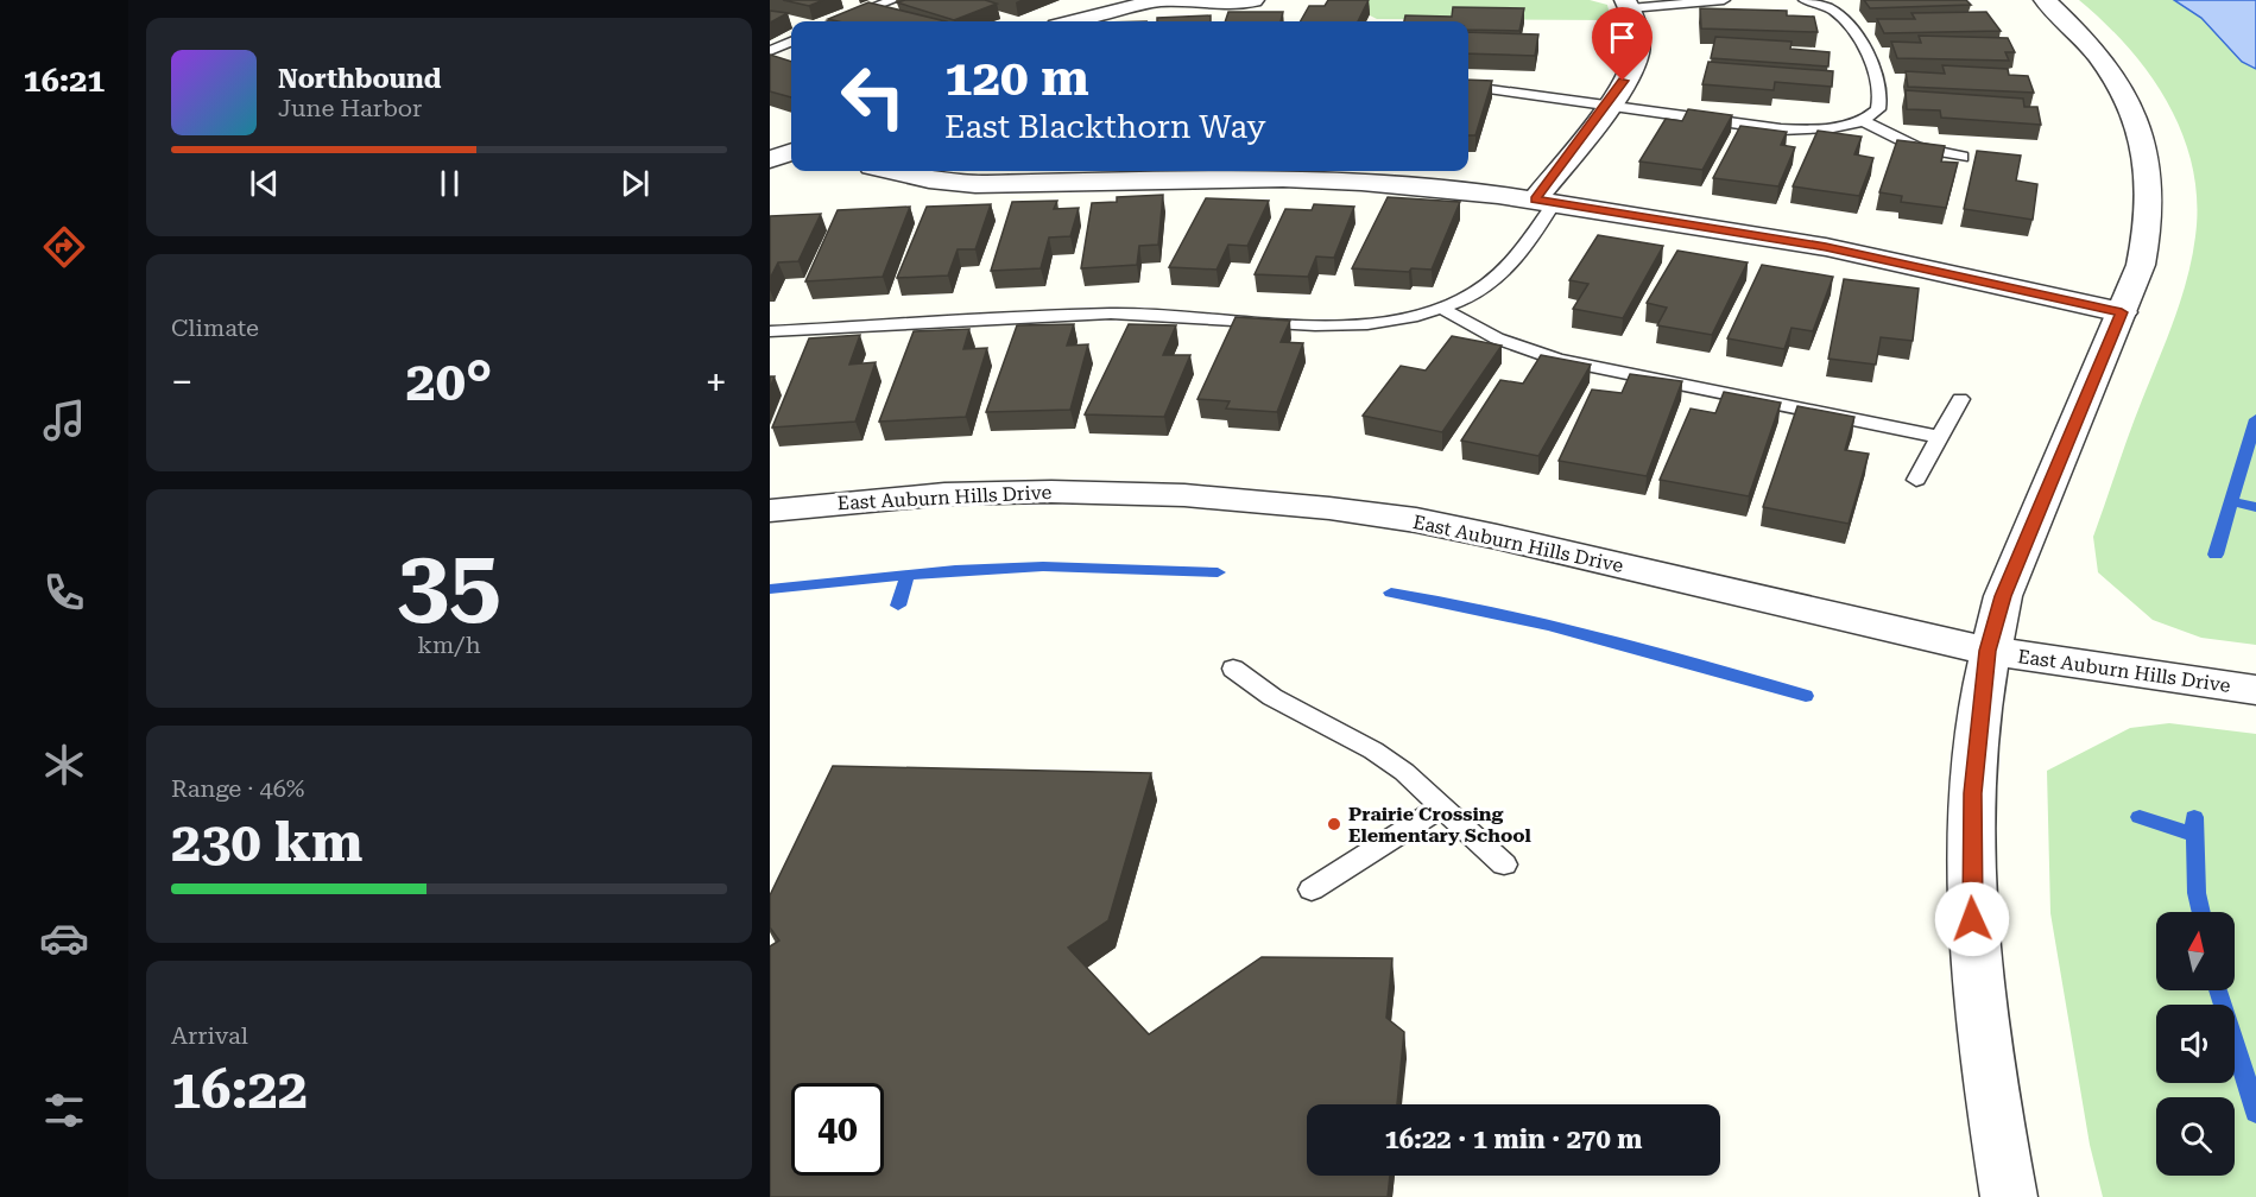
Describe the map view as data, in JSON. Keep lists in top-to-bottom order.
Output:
{
  "streets": {
    "street": ["East Auburn Hills Drive"]
  },
  "places": ["Prairie Crossing Elementary School"],
  "north": "top",
  "page": {
    "tabs": "16:21",
    "turn": ["120 m", "East Blackthorn Way"],
    "song": ["Northbound", "June Harbor"],
    "tile": [
      "Climate",
      ["35", "km/h"],
      ["Range · 46%", "230 km"],
      ["Arrival", "16:22"]
    ],
    "heat": ["−", "20°", "+"],
    "limit": "40",
    "trip": "16:22 · 1 min · 270 m"
  }
}
